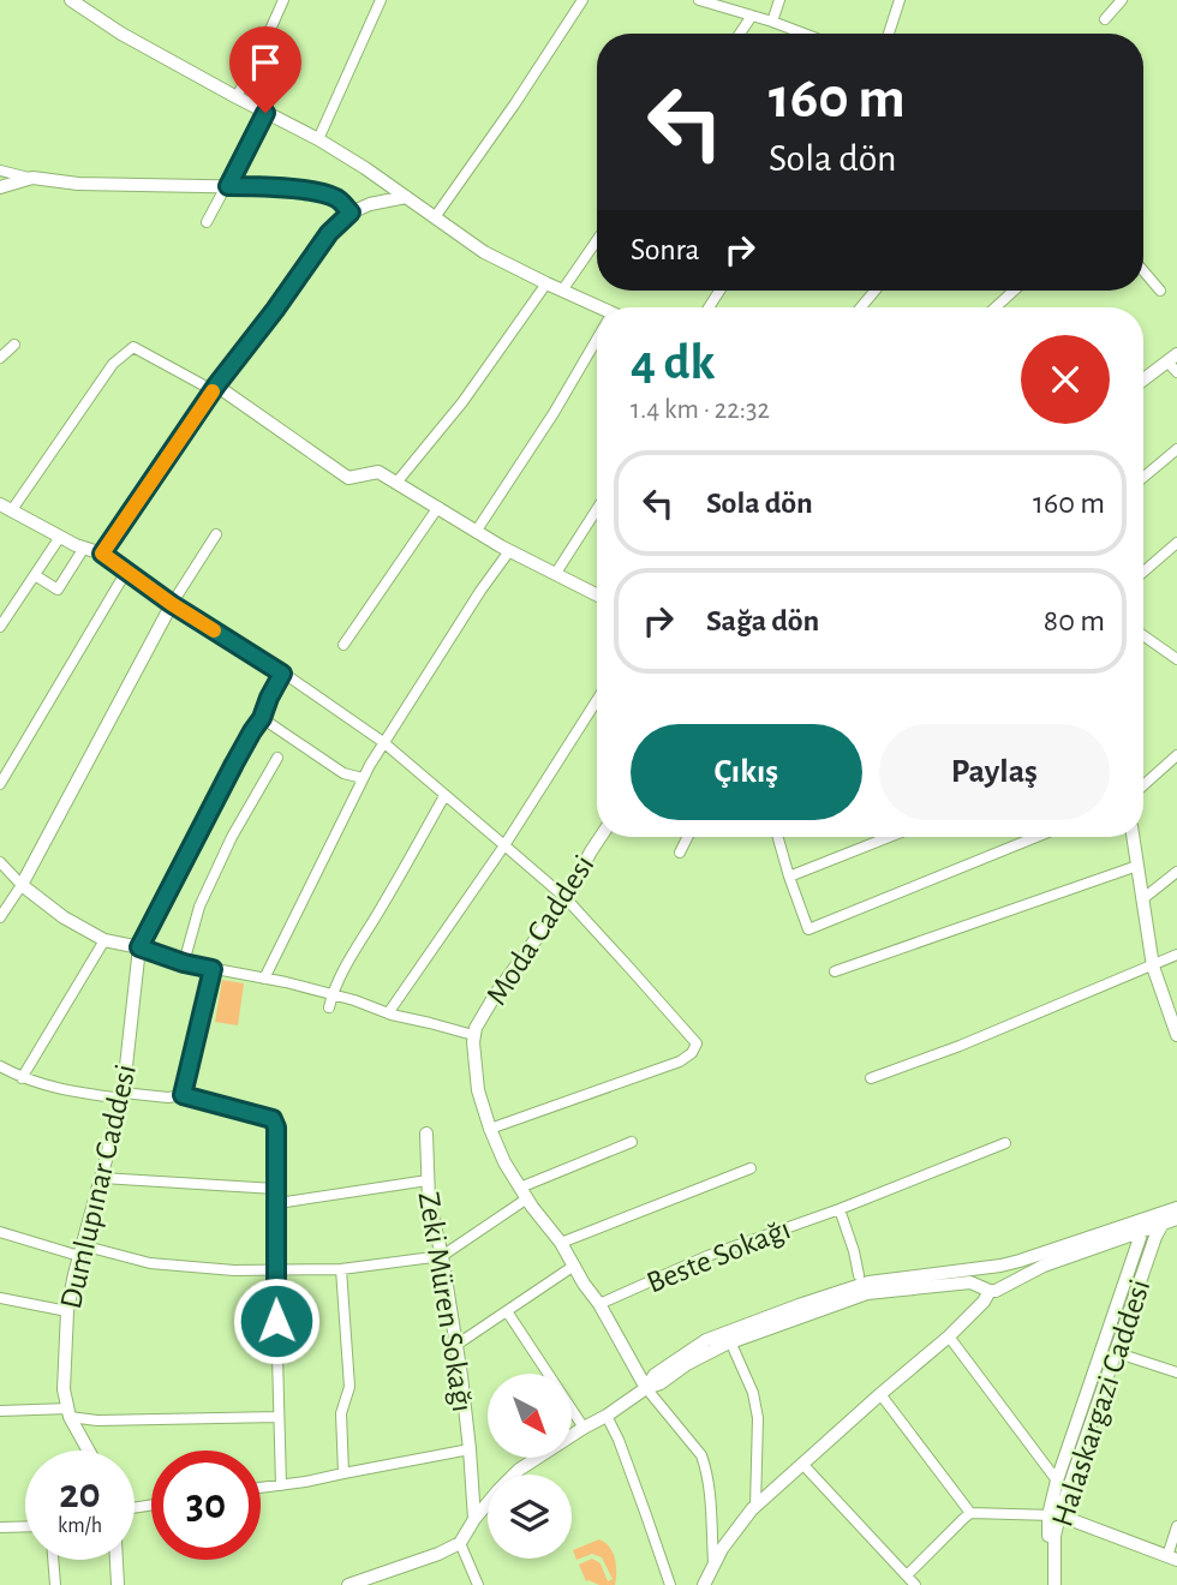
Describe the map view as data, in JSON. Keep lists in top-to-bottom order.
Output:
{
  "streets": {
    "street": [
      "Moda Caddesi",
      "Dumlupınar Caddesi",
      "Beste Sokağı",
      "Zeki Müren Sokağı",
      "Halaskargazi Caddesi"
    ]
  },
  "north": "bottom right",
  "page": {
    "turn": ["160 m", "Sola dön"],
    "then": "Sonra",
    "heading": ["4 dk", "1.4 km · 22:32"],
    "list": [
      {
        "name": "Sola dön",
        "value": "160 m"
      },
      {
        "name": "Sağa dön",
        "value": "80 m"
      }
    ],
    "buttons": ["Çıkış", "Paylaş"],
    "speed": "20 km/h",
    "limit": "30"
  }
}
